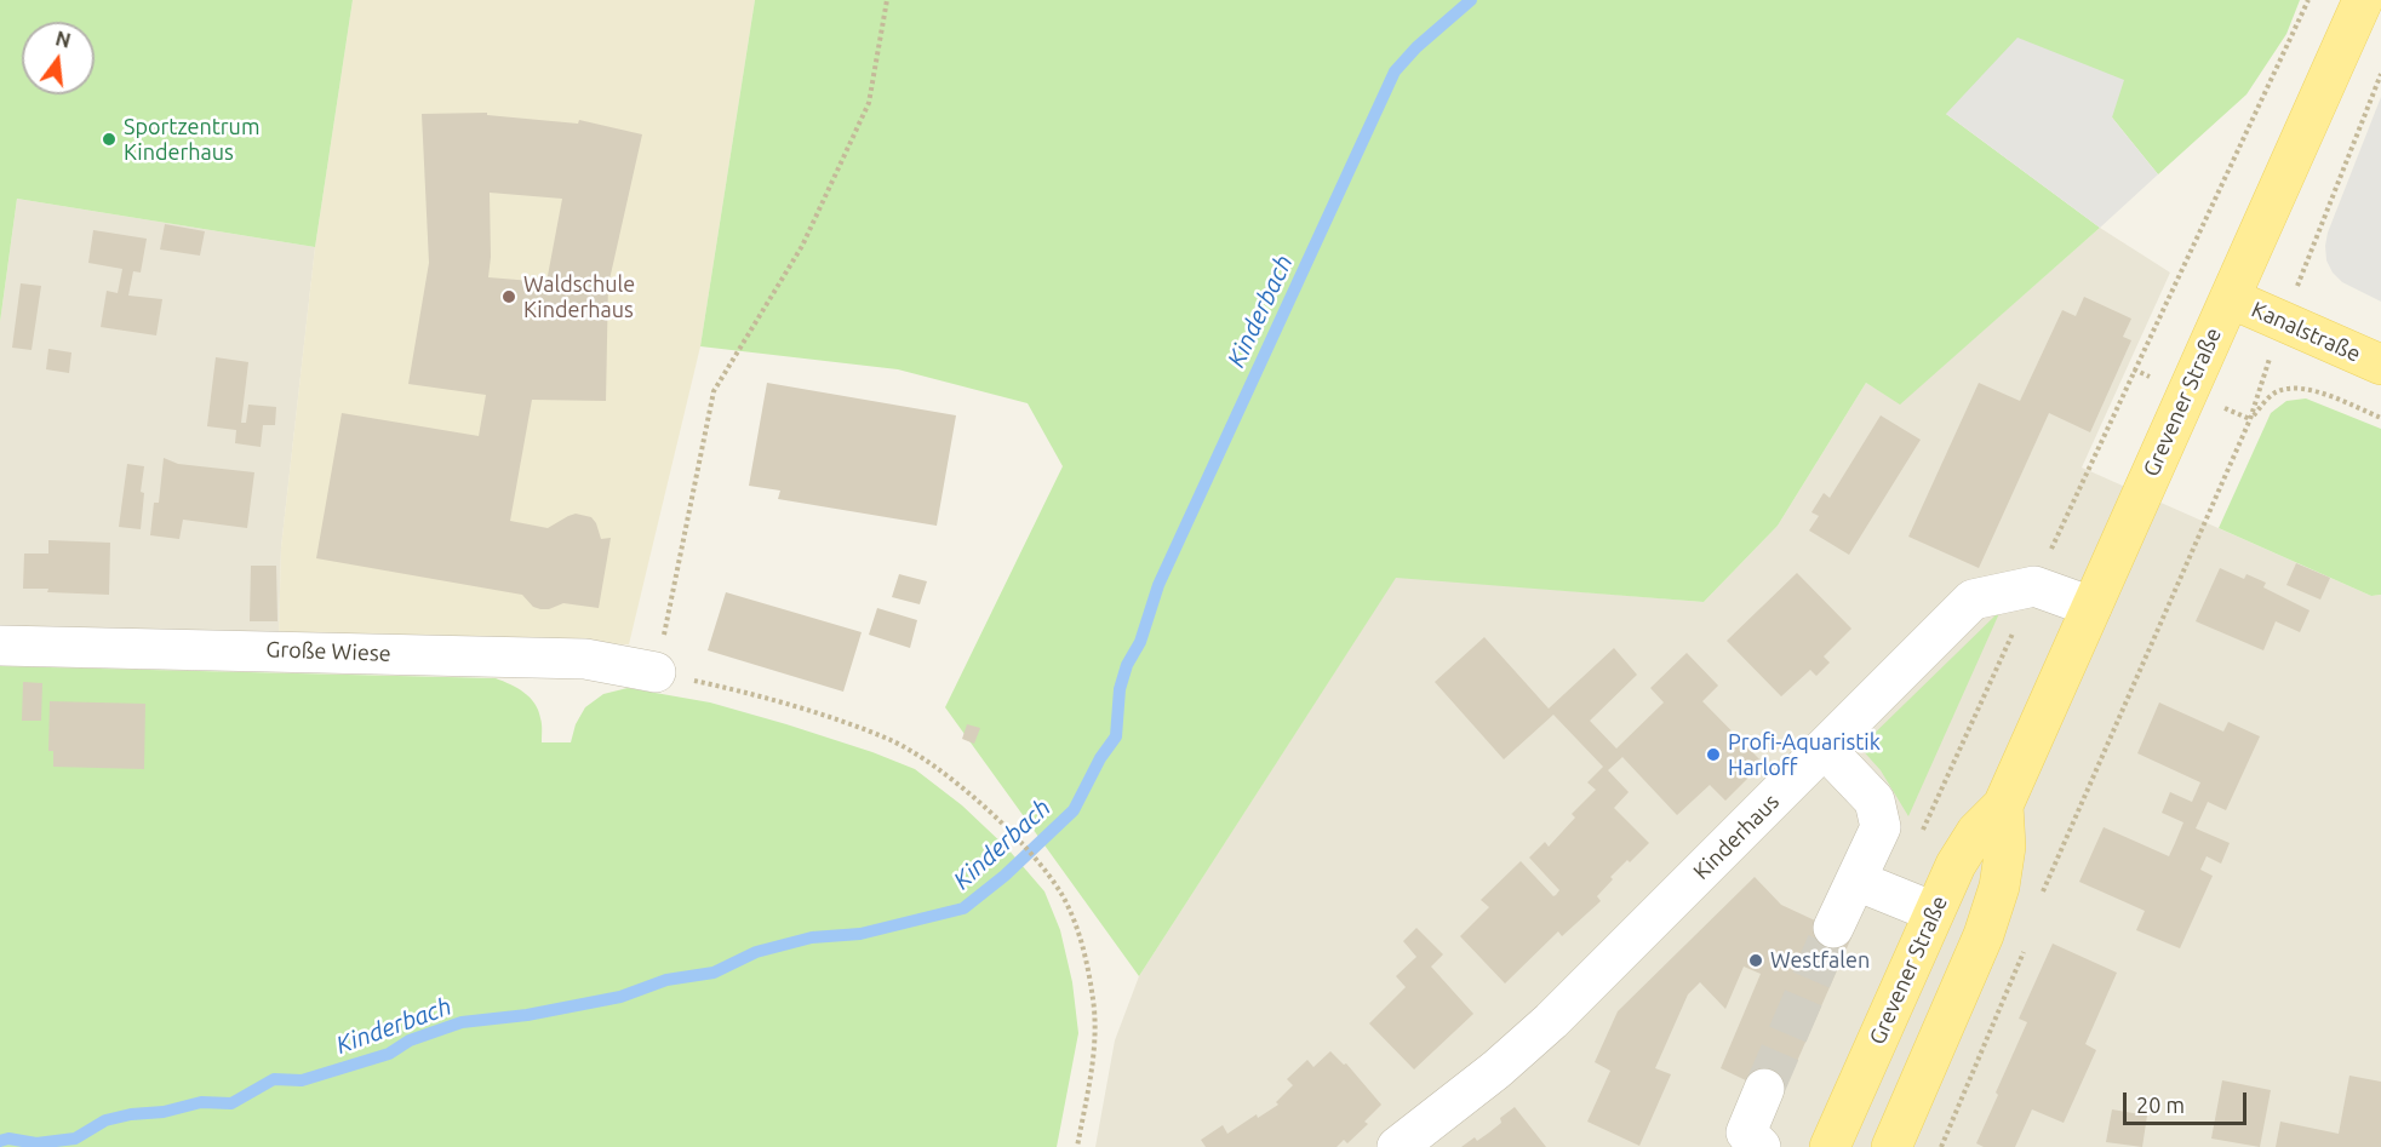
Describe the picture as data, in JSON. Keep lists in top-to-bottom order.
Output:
{
  "streets": {
    "main road": ["Kanalstraße", "Grevener Straße"],
    "street": ["Große Wiese", "Kinderhaus"]
  },
  "crossings": [
    ["Kanalstraße", "Grevener Straße"]
  ],
  "water": ["Kinderbach"],
  "places": [
    "Sportzentrum Kinderhaus",
    "Waldschule Kinderhaus",
    "Profi-Aquaristik Harloff",
    "Westfalen"
  ],
  "scale_bar": "20 m",
  "north": "top"
}
